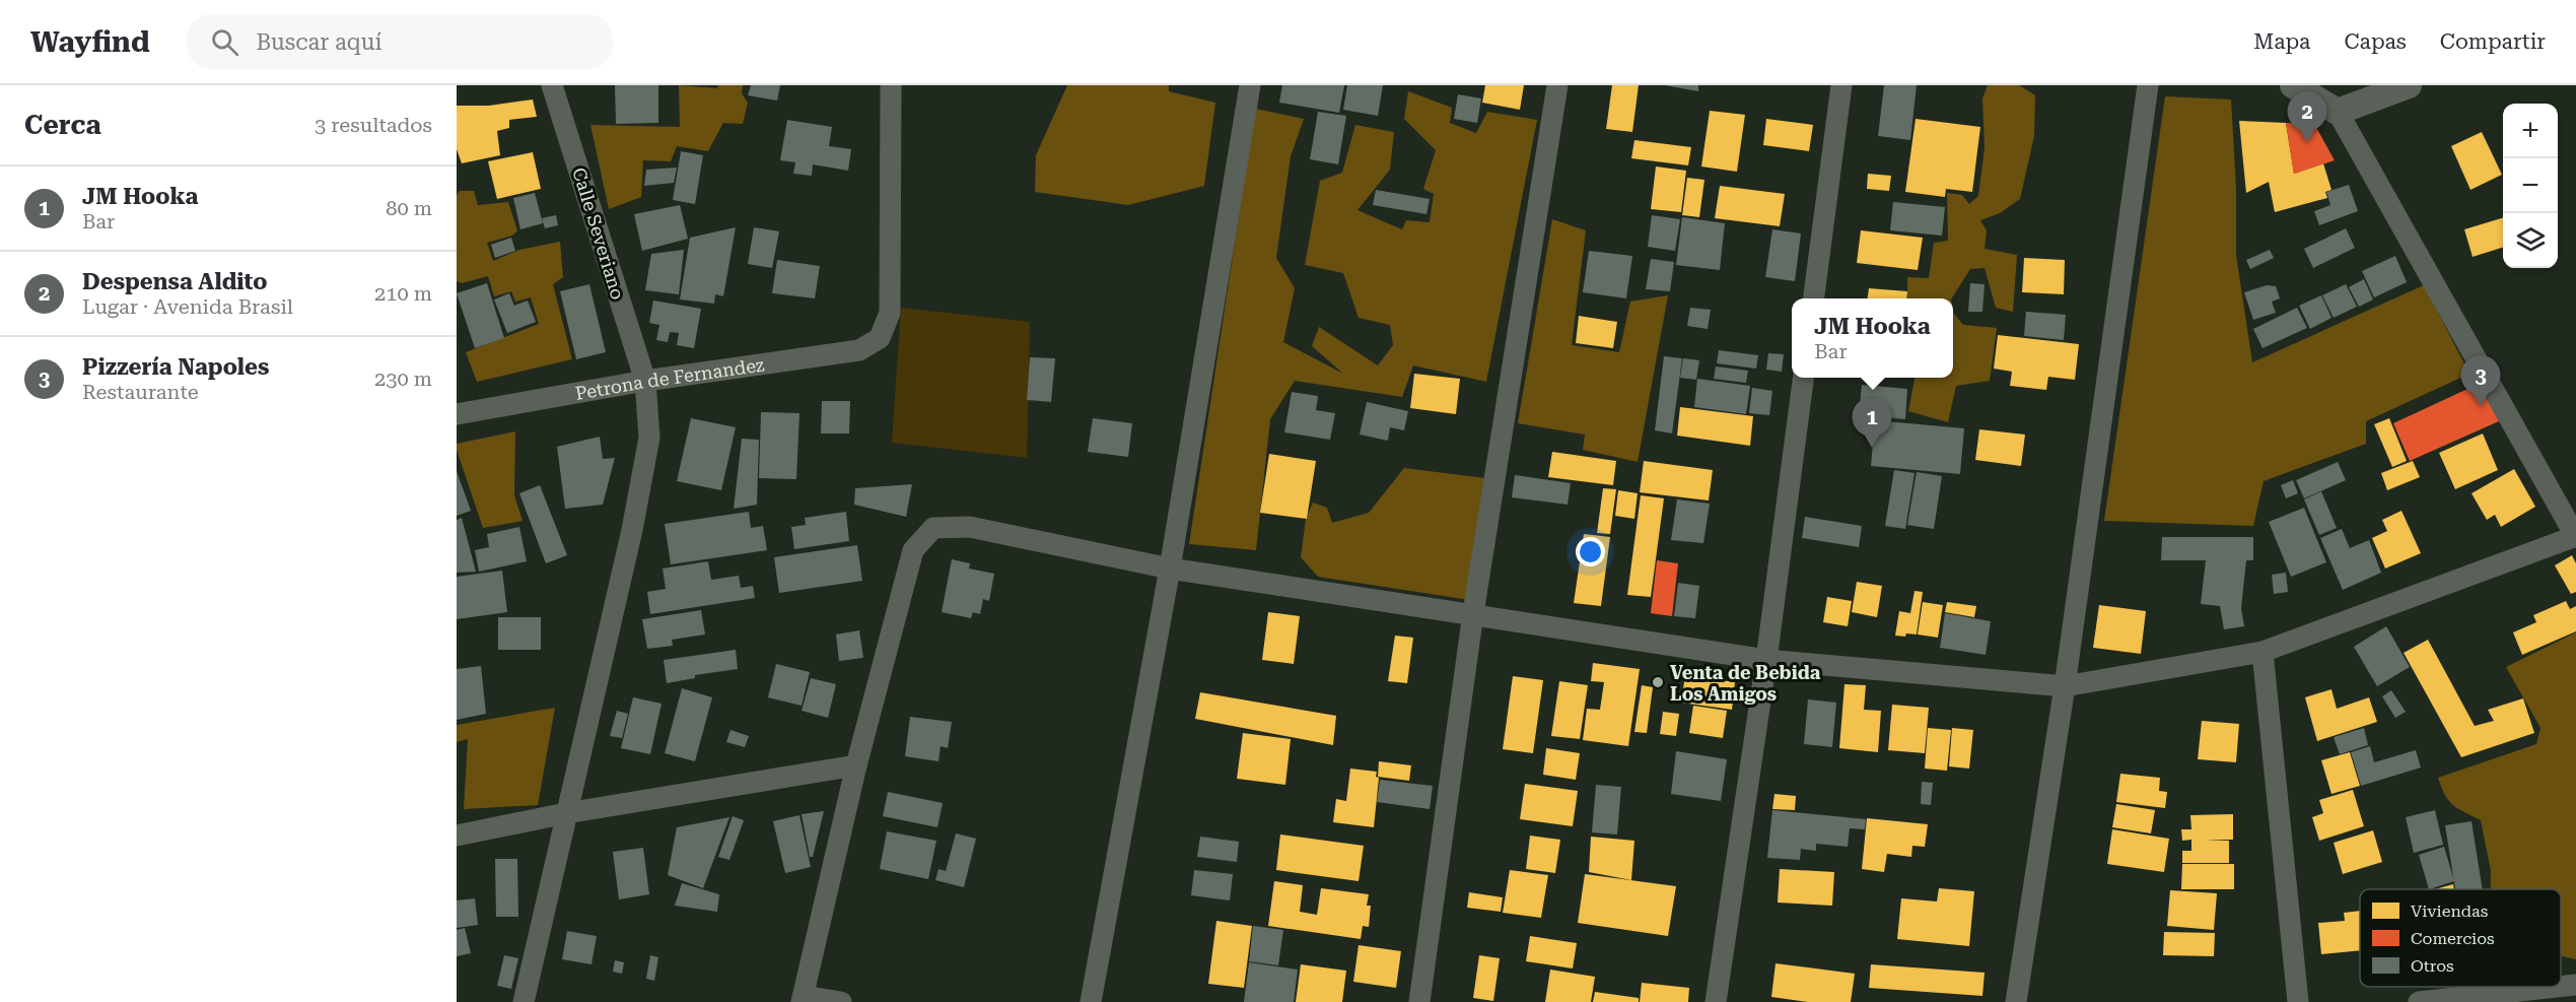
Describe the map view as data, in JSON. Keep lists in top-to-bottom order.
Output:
{
  "streets": {
    "street": ["Calle Severiano", "Petrona de Fernandez"]
  },
  "crossings": [
    ["Calle Severiano", "Petrona de Fernandez"]
  ],
  "places": ["Venta de Bebida Los Amigos"],
  "legend": ["Viviendas", "Comercios", "Otros"],
  "page": {
    "header": "Wayfind",
    "search": "Buscar aquí",
    "nav": ["Mapa", "Capas", "Compartir"],
    "heading": ["Cerca", "3 resultados"],
    "pins": ["2", "3", "1"],
    "map_buttons": ["+", "−"],
    "list": [
      {
        "mark": "1",
        "name": "JM Hooka",
        "note": "Bar",
        "value": "80 m"
      },
      {
        "mark": "2",
        "name": "Despensa Aldito",
        "note": "Lugar · Avenida Brasil",
        "value": "210 m"
      },
      {
        "mark": "3",
        "name": "Pizzería Napoles",
        "note": "Restaurante",
        "value": "230 m"
      }
    ],
    "popup": ["JM Hooka", "Bar"]
  }
}
